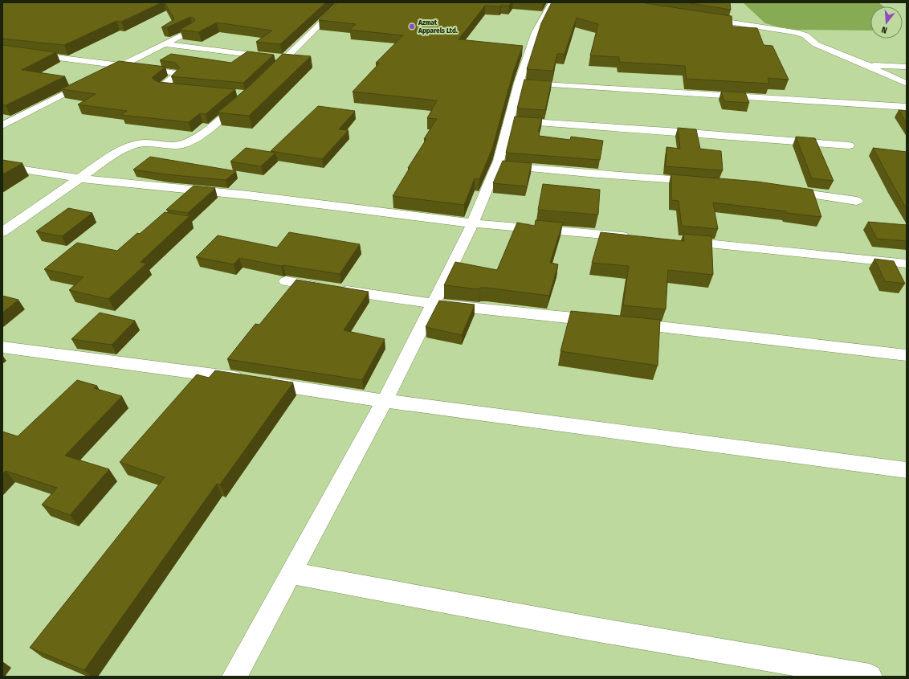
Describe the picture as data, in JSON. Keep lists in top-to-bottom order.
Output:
{
  "places": ["Azmat Apparels Ltd."],
  "north": "bottom"
}
